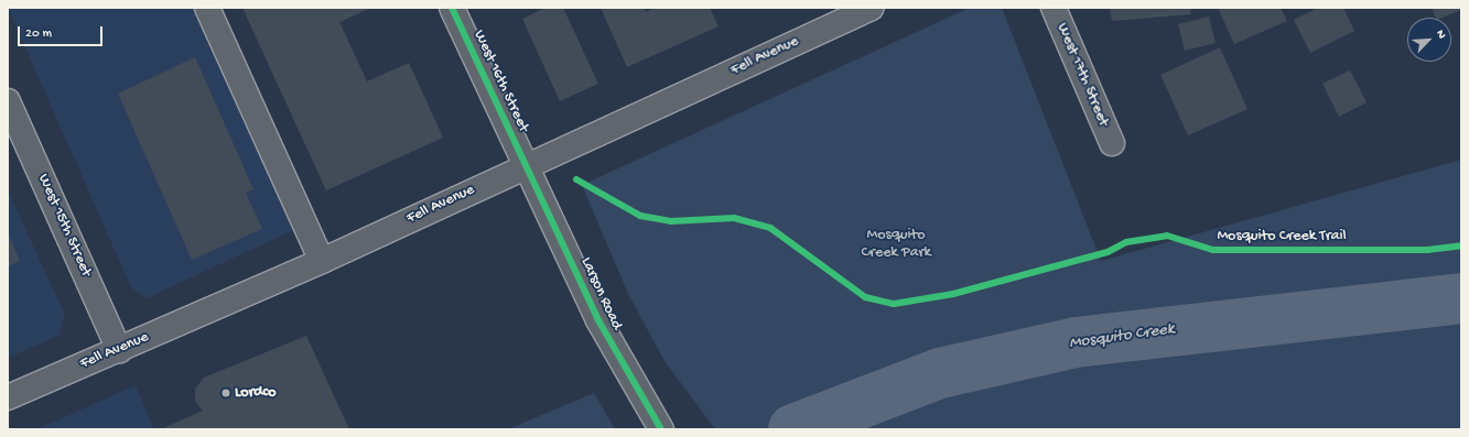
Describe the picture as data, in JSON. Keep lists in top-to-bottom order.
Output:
{
  "streets": {
    "street": [
      "Fell Avenue",
      "West 17th Street",
      "West 16th Street",
      "West 15th Street",
      "Larson Road"
    ],
    "cycle path": ["Mosquito Creek Trail"]
  },
  "crossings": [
    ["Fell Avenue", "West 16th Street"],
    ["Fell Avenue", "West 15th Street"],
    ["Fell Avenue", "Larson Road"],
    ["West 16th Street", "Larson Road"]
  ],
  "water": ["Mosquito Creek"],
  "parks": ["Mosquito Creek Park"],
  "places": ["Lordco"],
  "scale_bar": "20 m",
  "north": "top right"
}
